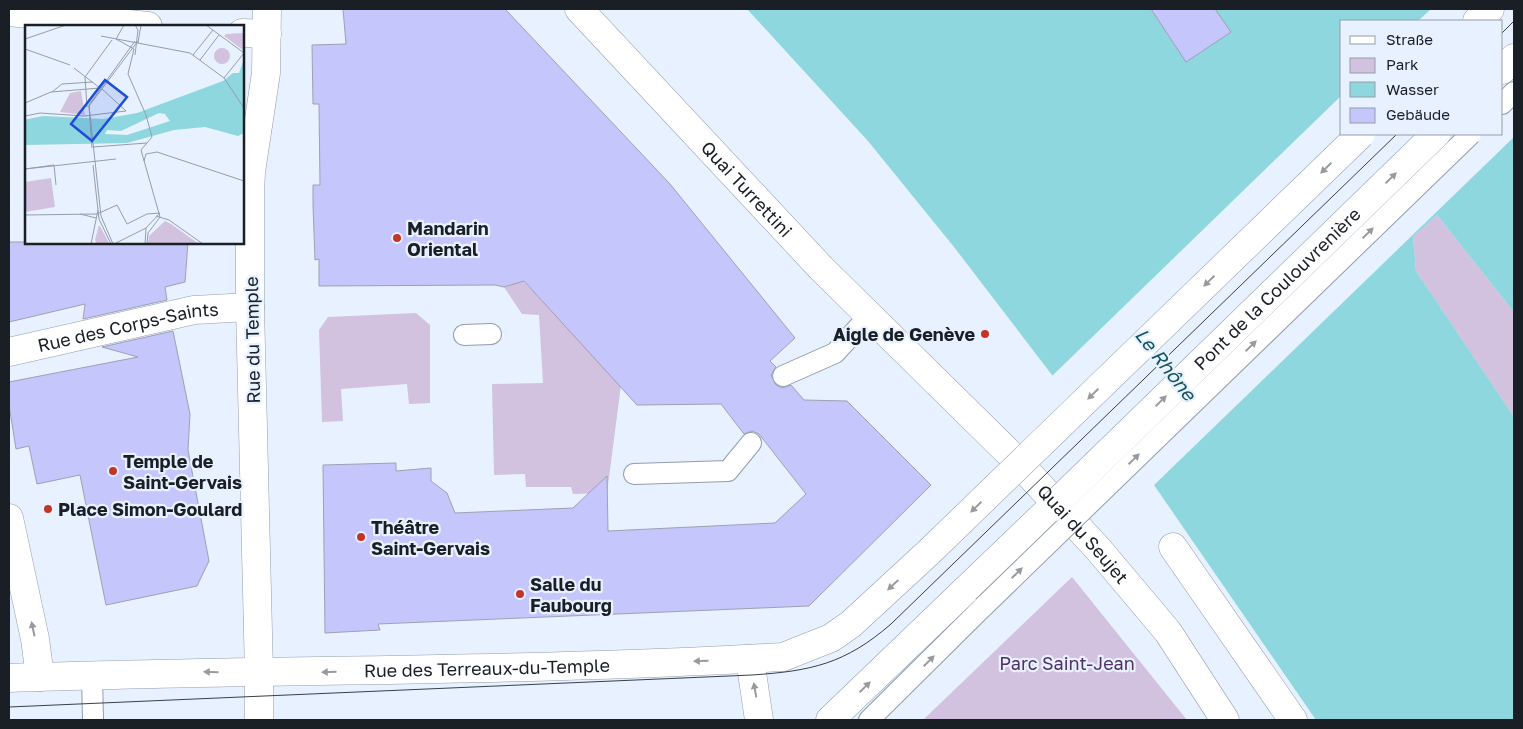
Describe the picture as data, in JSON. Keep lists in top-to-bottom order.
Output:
{
  "streets": {
    "main road": [
      "Quai Turrettini",
      "Pont de la Coulouvrenière",
      "Rue des Corps-Saints",
      "Rue du Temple",
      "Quai du Seujet",
      "Rue des Terreaux-du-Temple"
    ]
  },
  "crossings": [
    ["Quai Turrettini", "Quai du Seujet"],
    ["Rue des Corps-Saints", "Rue du Temple"],
    ["Rue du Temple", "Rue des Terreaux-du-Temple"]
  ],
  "one_way": ["Pont de la Coulouvrenière", "Rue des Terreaux-du-Temple"],
  "water": ["Le Rhône"],
  "parks": ["Parc Saint-Jean"],
  "places": [
    "Mandarin Oriental",
    "Aigle de Genève",
    "Temple de Saint-Gervais",
    "Place Simon-Goulard",
    "Théâtre Saint-Gervais",
    "Salle du Faubourg"
  ],
  "legend": [
    "Straße",
    "Park",
    "Wasser",
    "Gebäude"
  ]
}
